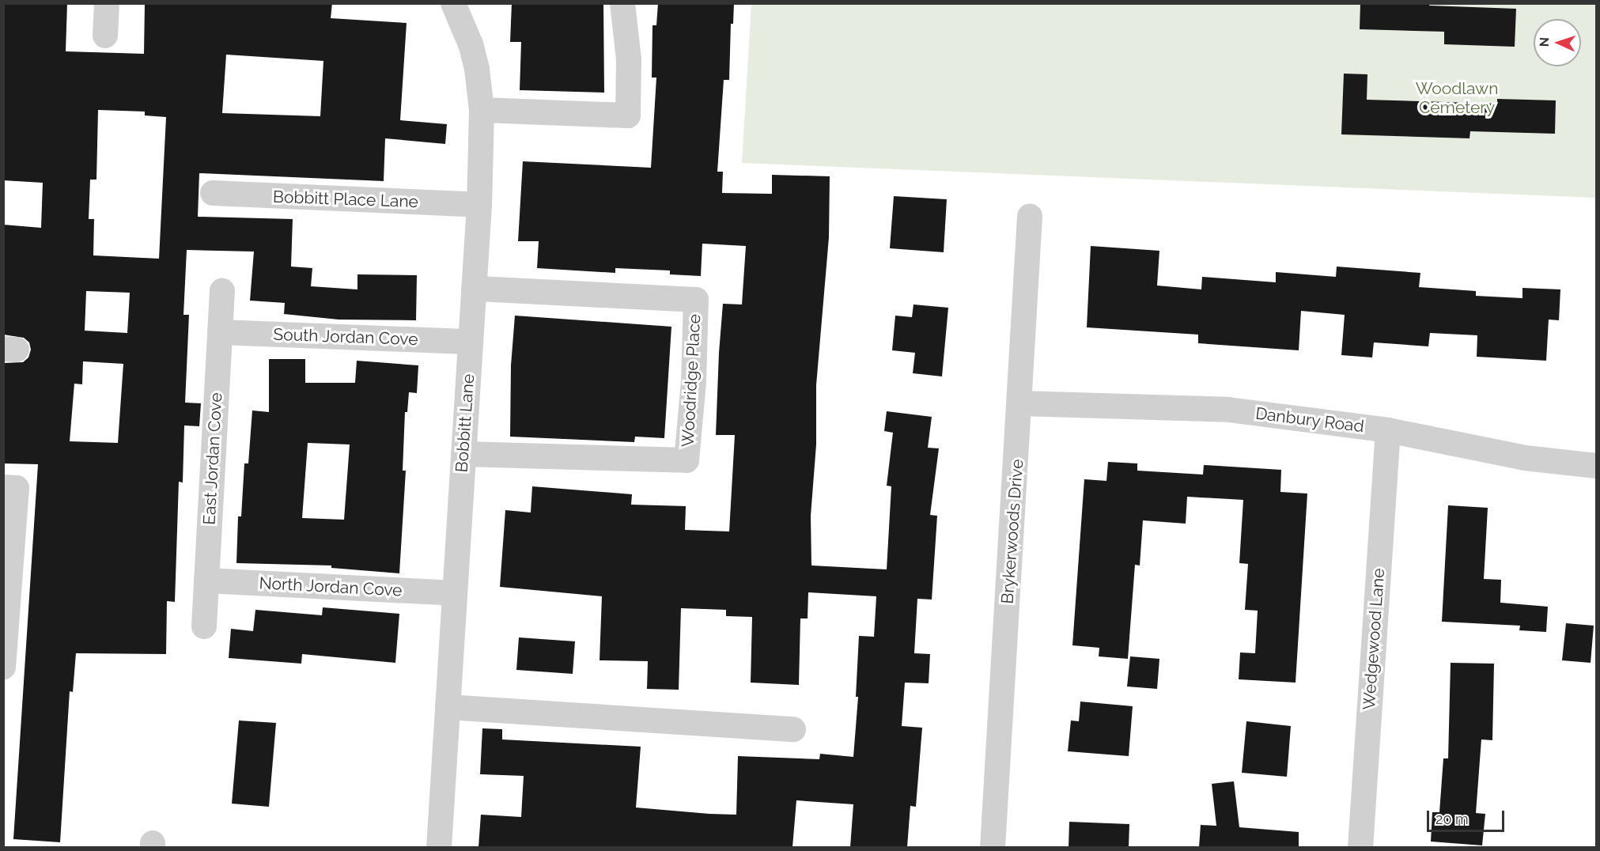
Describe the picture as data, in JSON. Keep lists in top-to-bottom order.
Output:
{
  "streets": {
    "street": [
      "Bobbitt Place Lane",
      "South Jordan Cove",
      "Woodridge Place",
      "Danbury Road",
      "Bobbitt Lane",
      "East Jordan Cove",
      "Brykerwoods Drive",
      "North Jordan Cove",
      "Wedgewood Lane"
    ]
  },
  "crossings": [
    ["Bobbitt Place Lane", "Bobbitt Lane"],
    ["South Jordan Cove", "Bobbitt Lane"],
    ["South Jordan Cove", "East Jordan Cove"],
    ["Woodridge Place", "Bobbitt Lane"],
    ["Danbury Road", "Brykerwoods Drive"],
    ["Danbury Road", "Wedgewood Lane"],
    ["Bobbitt Lane", "North Jordan Cove"],
    ["East Jordan Cove", "North Jordan Cove"]
  ],
  "parks": ["Woodlawn Cemetery"],
  "scale_bar": "20 m",
  "north": "left"
}
